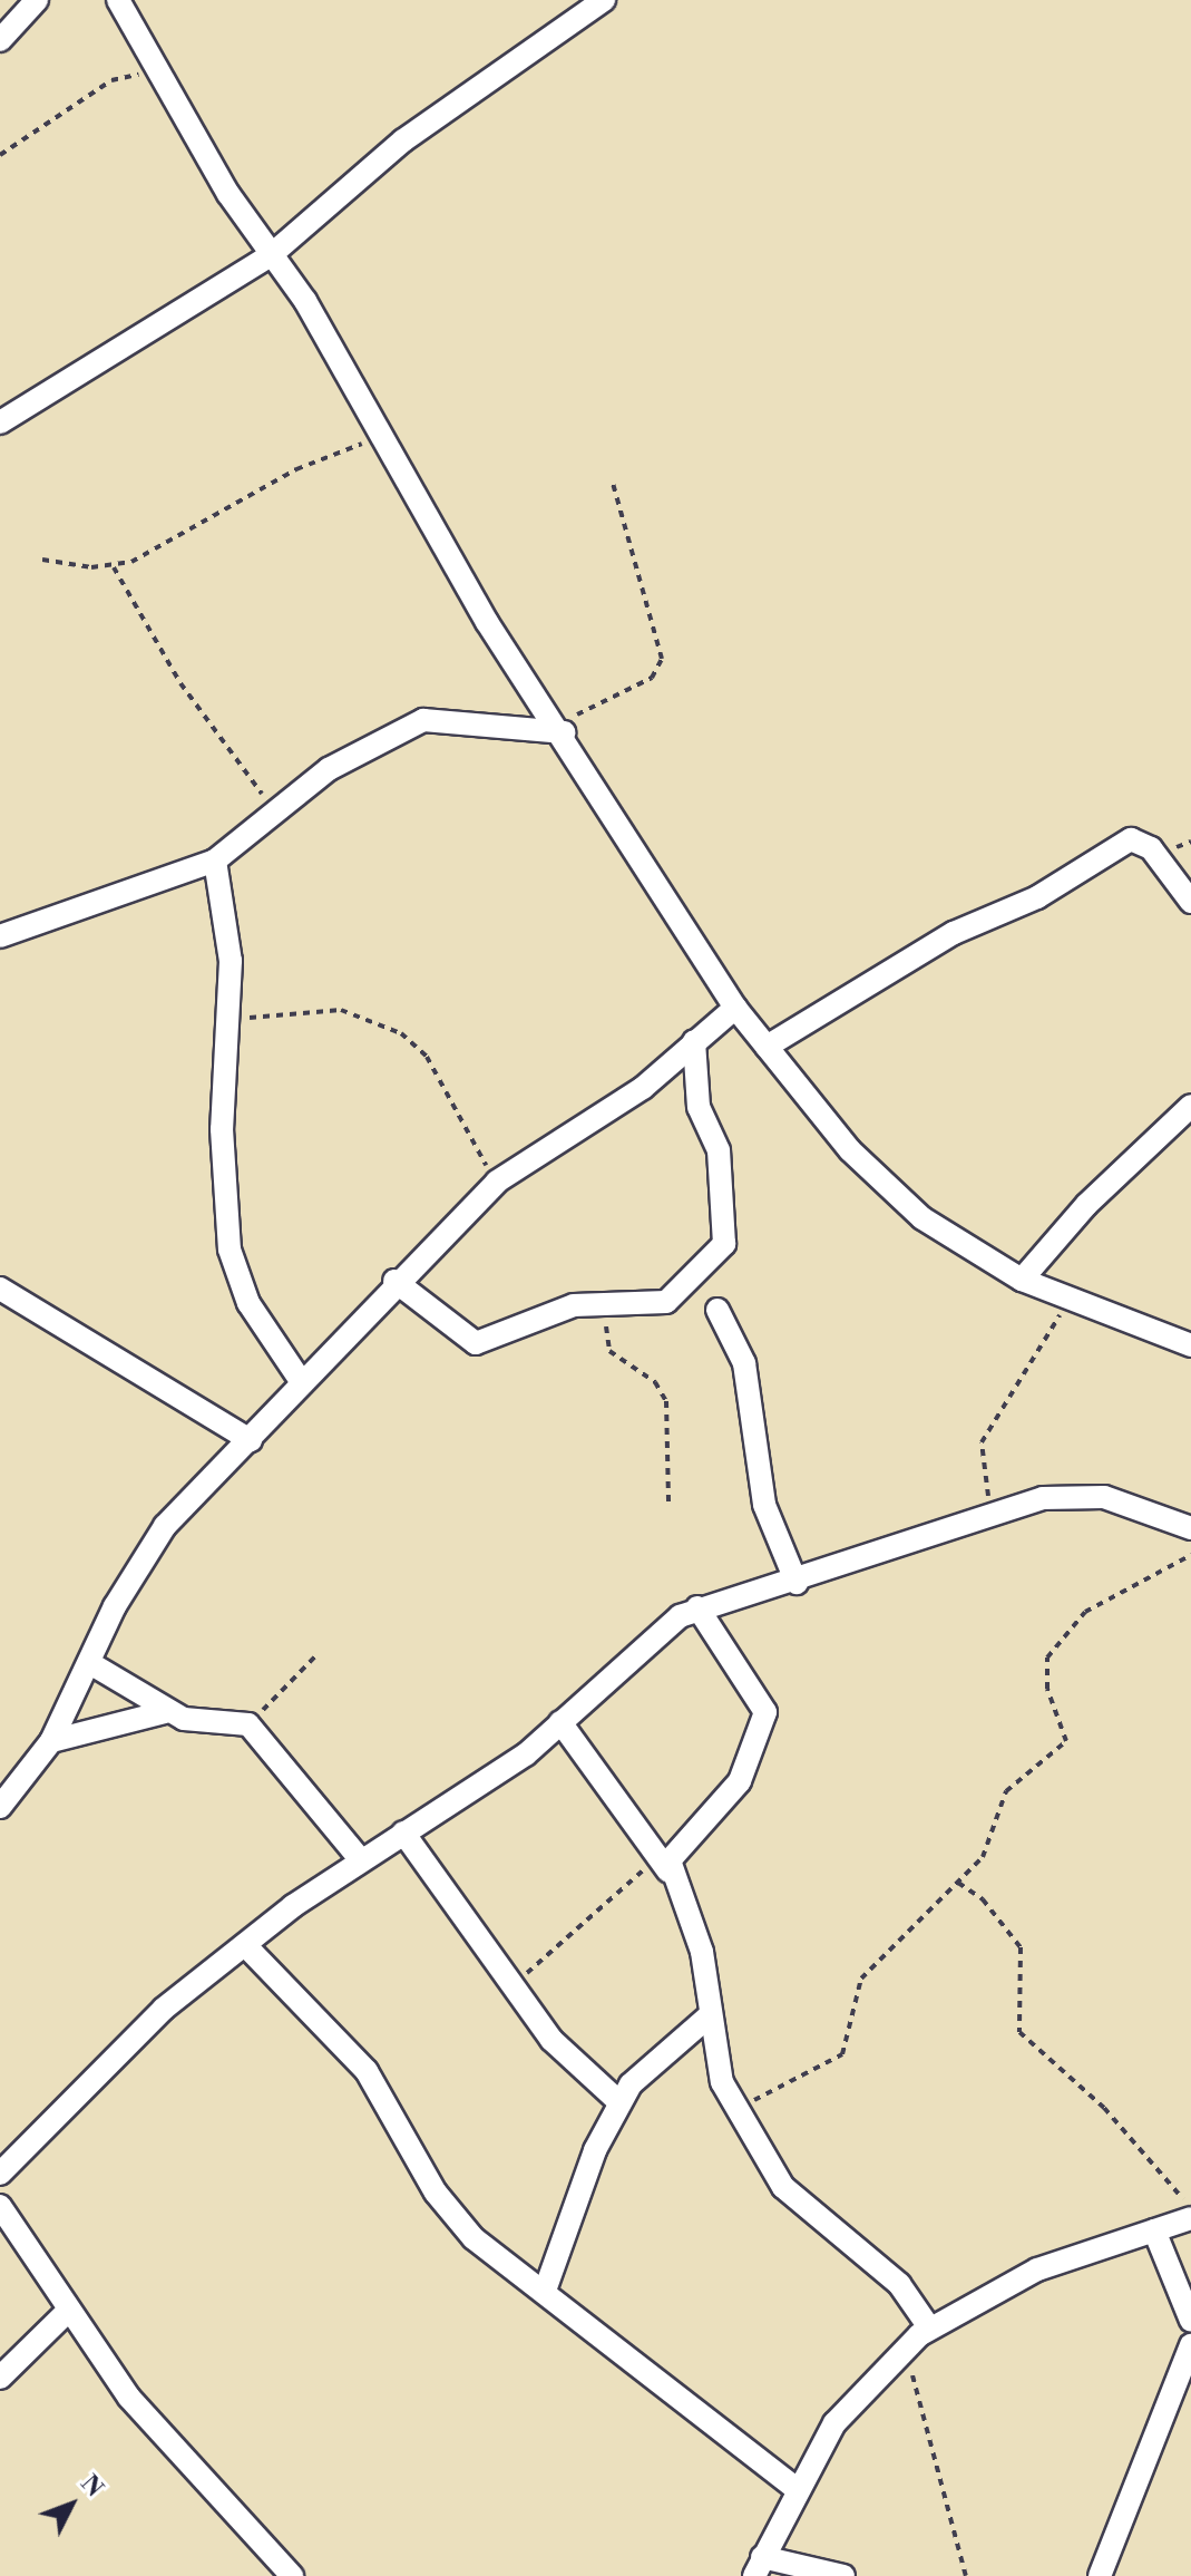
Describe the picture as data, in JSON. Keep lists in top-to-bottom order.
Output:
{
  "north": "top right"
}
